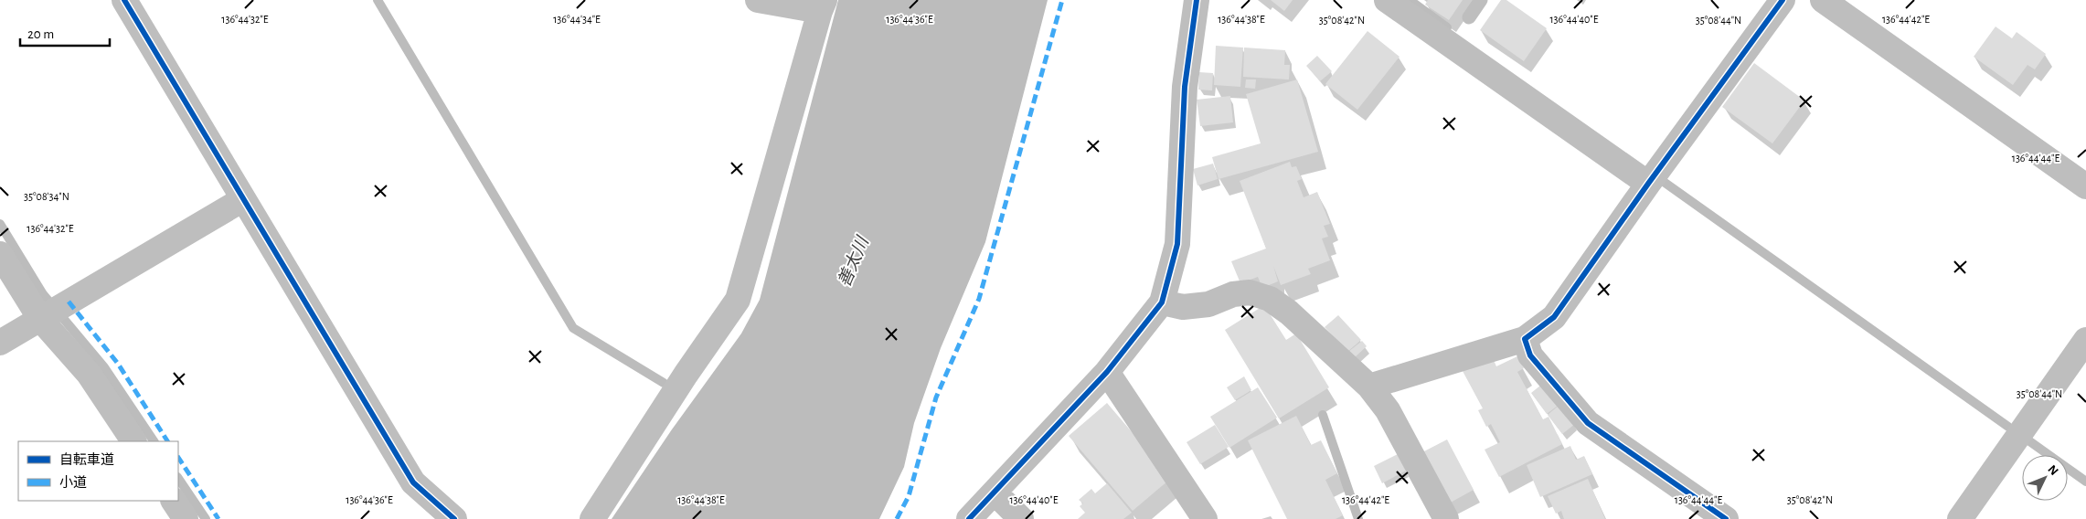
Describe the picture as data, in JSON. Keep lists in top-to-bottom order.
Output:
{
  "water": ["善太川"],
  "legend": ["自転車道", "小道"],
  "scale_bar": "20 m",
  "north": "top right",
  "coordinates": [
    "136°44'32\"E",
    "136°44'34\"E",
    "136°44'36\"E",
    "136°44'38\"E",
    "136°44'40\"E",
    "136°44'42\"E",
    "35°08'44\"N",
    "35°08'42\"N",
    "136°44'44\"E",
    "35°08'34\"N"
  ]
}
